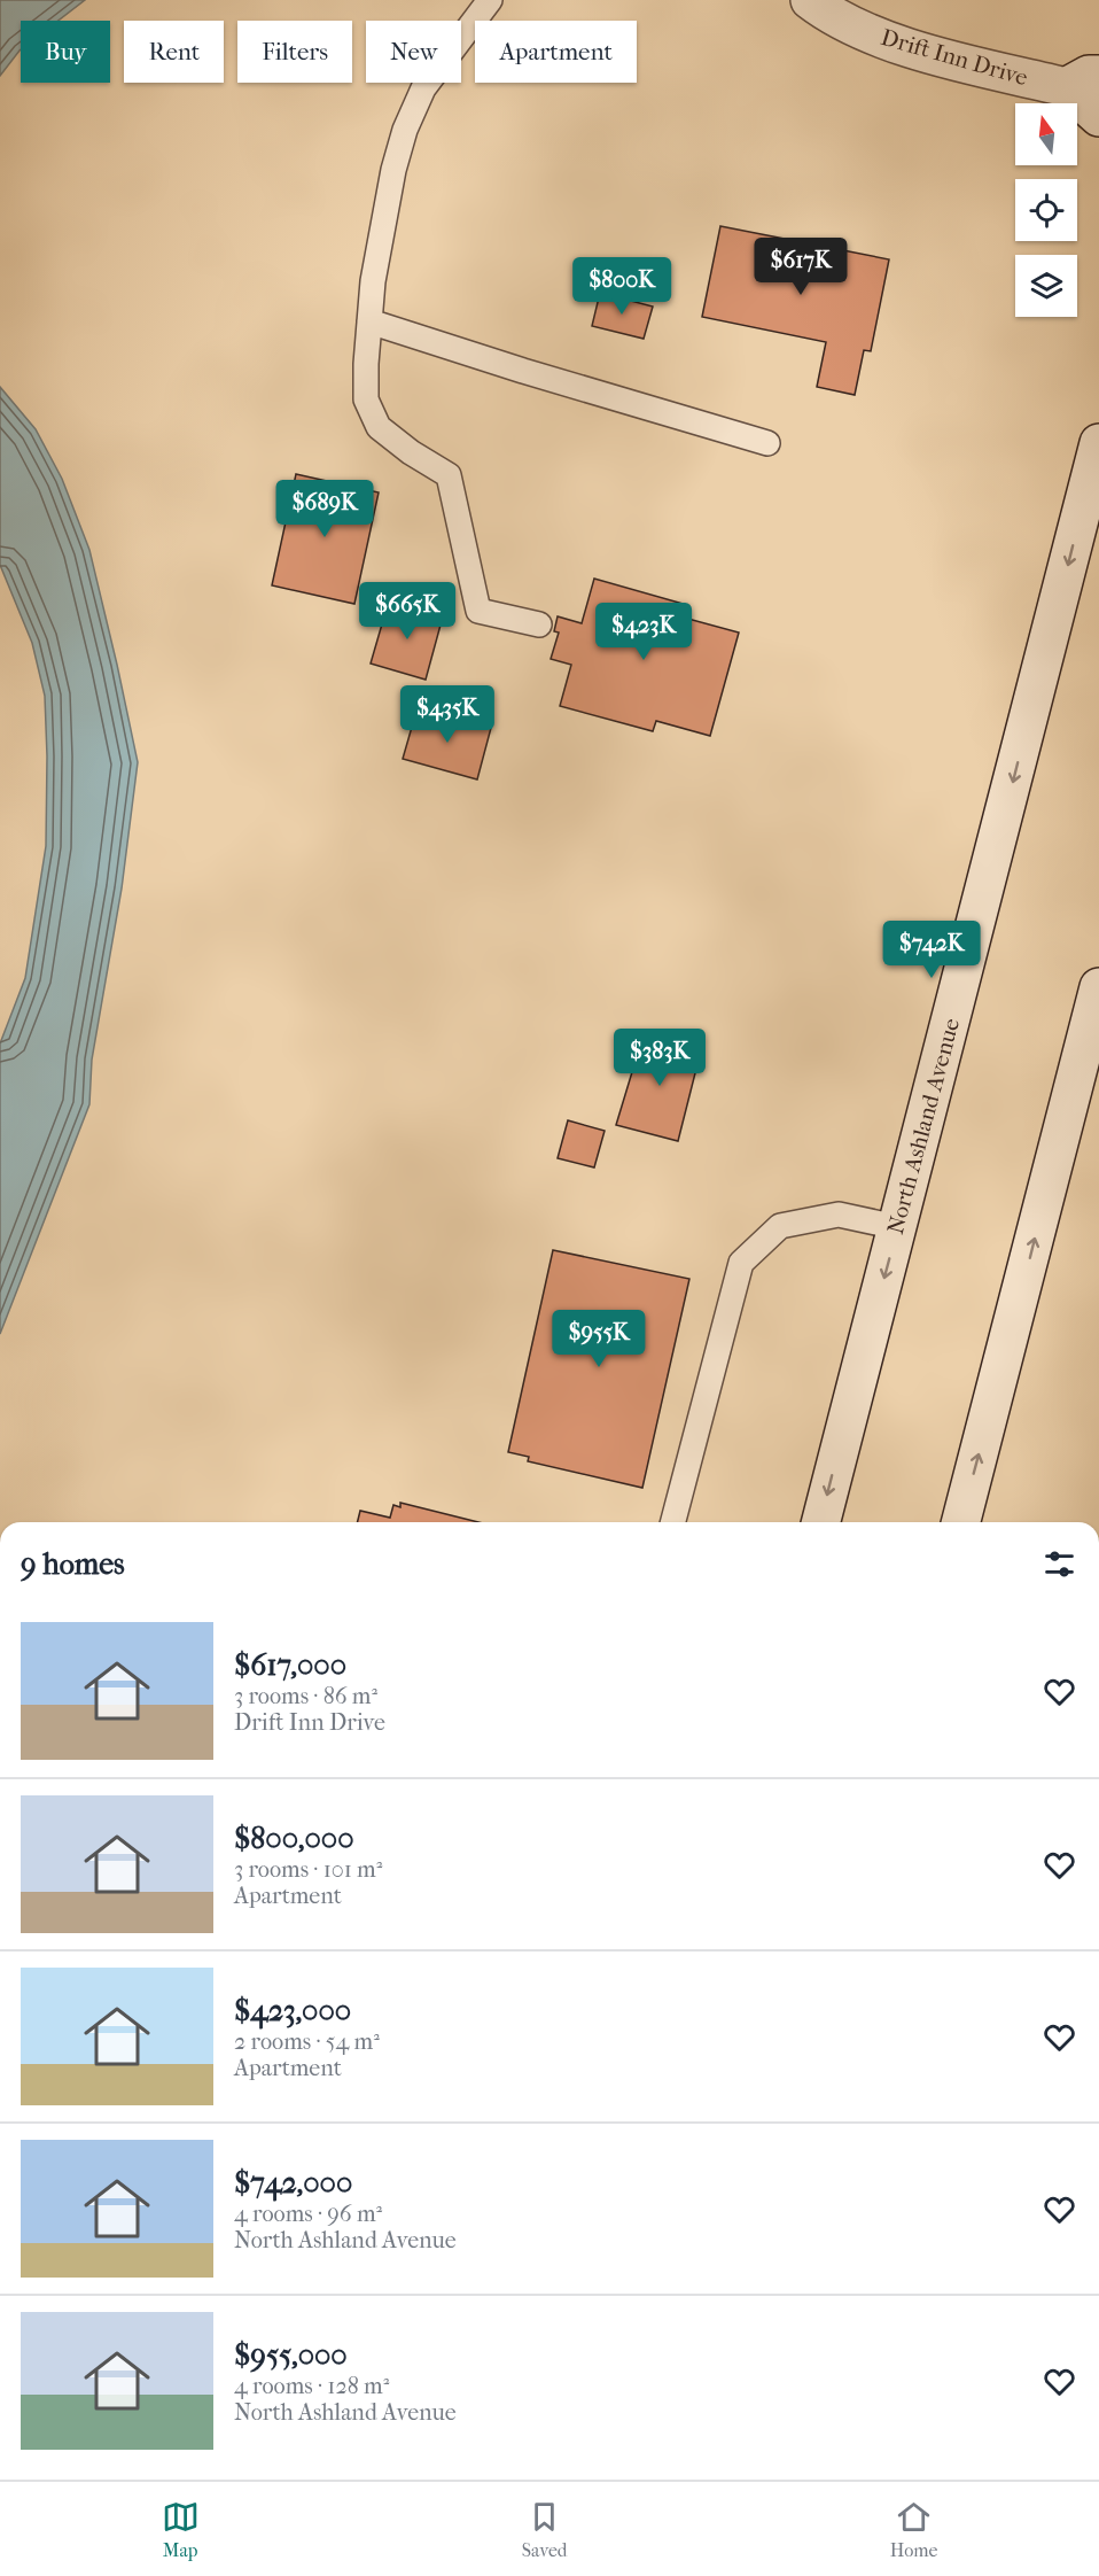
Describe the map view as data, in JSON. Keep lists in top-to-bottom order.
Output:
{
  "streets": {
    "main road": ["Drift Inn Drive", "North Ashland Avenue"]
  },
  "north": "top",
  "page": {
    "chip": [
      "Buy",
      "Rent",
      "Filters",
      "New",
      "Apartment"
    ],
    "price": [
      "$617K",
      "$800K",
      "$689K",
      "$665K",
      "$423K",
      "$435K",
      "$742K",
      "$383K",
      "$955K"
    ],
    "heading": "9 homes",
    "list": [
      {
        "name": "$617,000",
        "note": "3 rooms · 86 m² · Drift Inn Drive"
      },
      {
        "name": "$800,000",
        "note": "3 rooms · 101 m² · Apartment"
      },
      {
        "name": "$423,000",
        "note": "2 rooms · 54 m² · Apartment"
      },
      {
        "name": "$742,000",
        "note": "4 rooms · 96 m² · North Ashland Avenue"
      },
      {
        "name": "$955,000",
        "note": "4 rooms · 128 m² · North Ashland Avenue"
      }
    ],
    "tabs": ["Map", "Saved", "Home"]
  }
}
